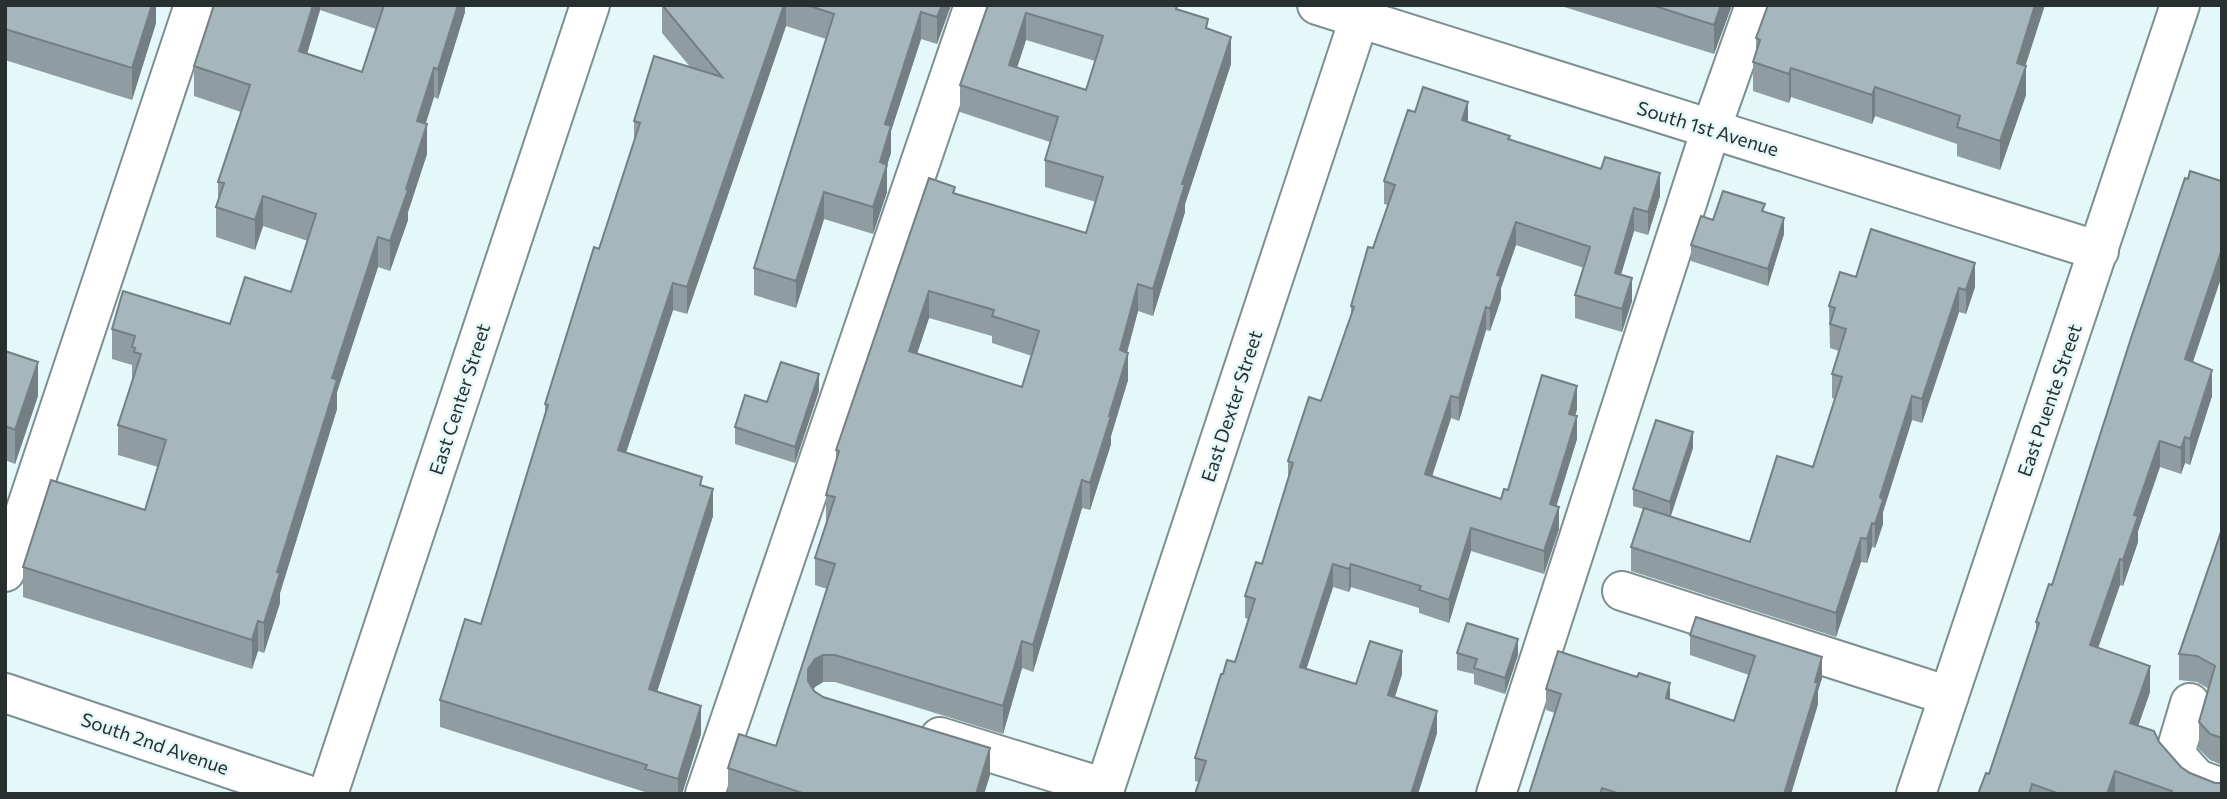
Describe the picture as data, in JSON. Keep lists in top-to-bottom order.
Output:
{
  "streets": {
    "street": [
      "South 1st Avenue",
      "East Center Street",
      "East Puente Street",
      "East Dexter Street",
      "South 2nd Avenue"
    ]
  },
  "crossings": [
    ["South 1st Avenue", "East Puente Street"],
    ["South 1st Avenue", "East Dexter Street"]
  ]
}
